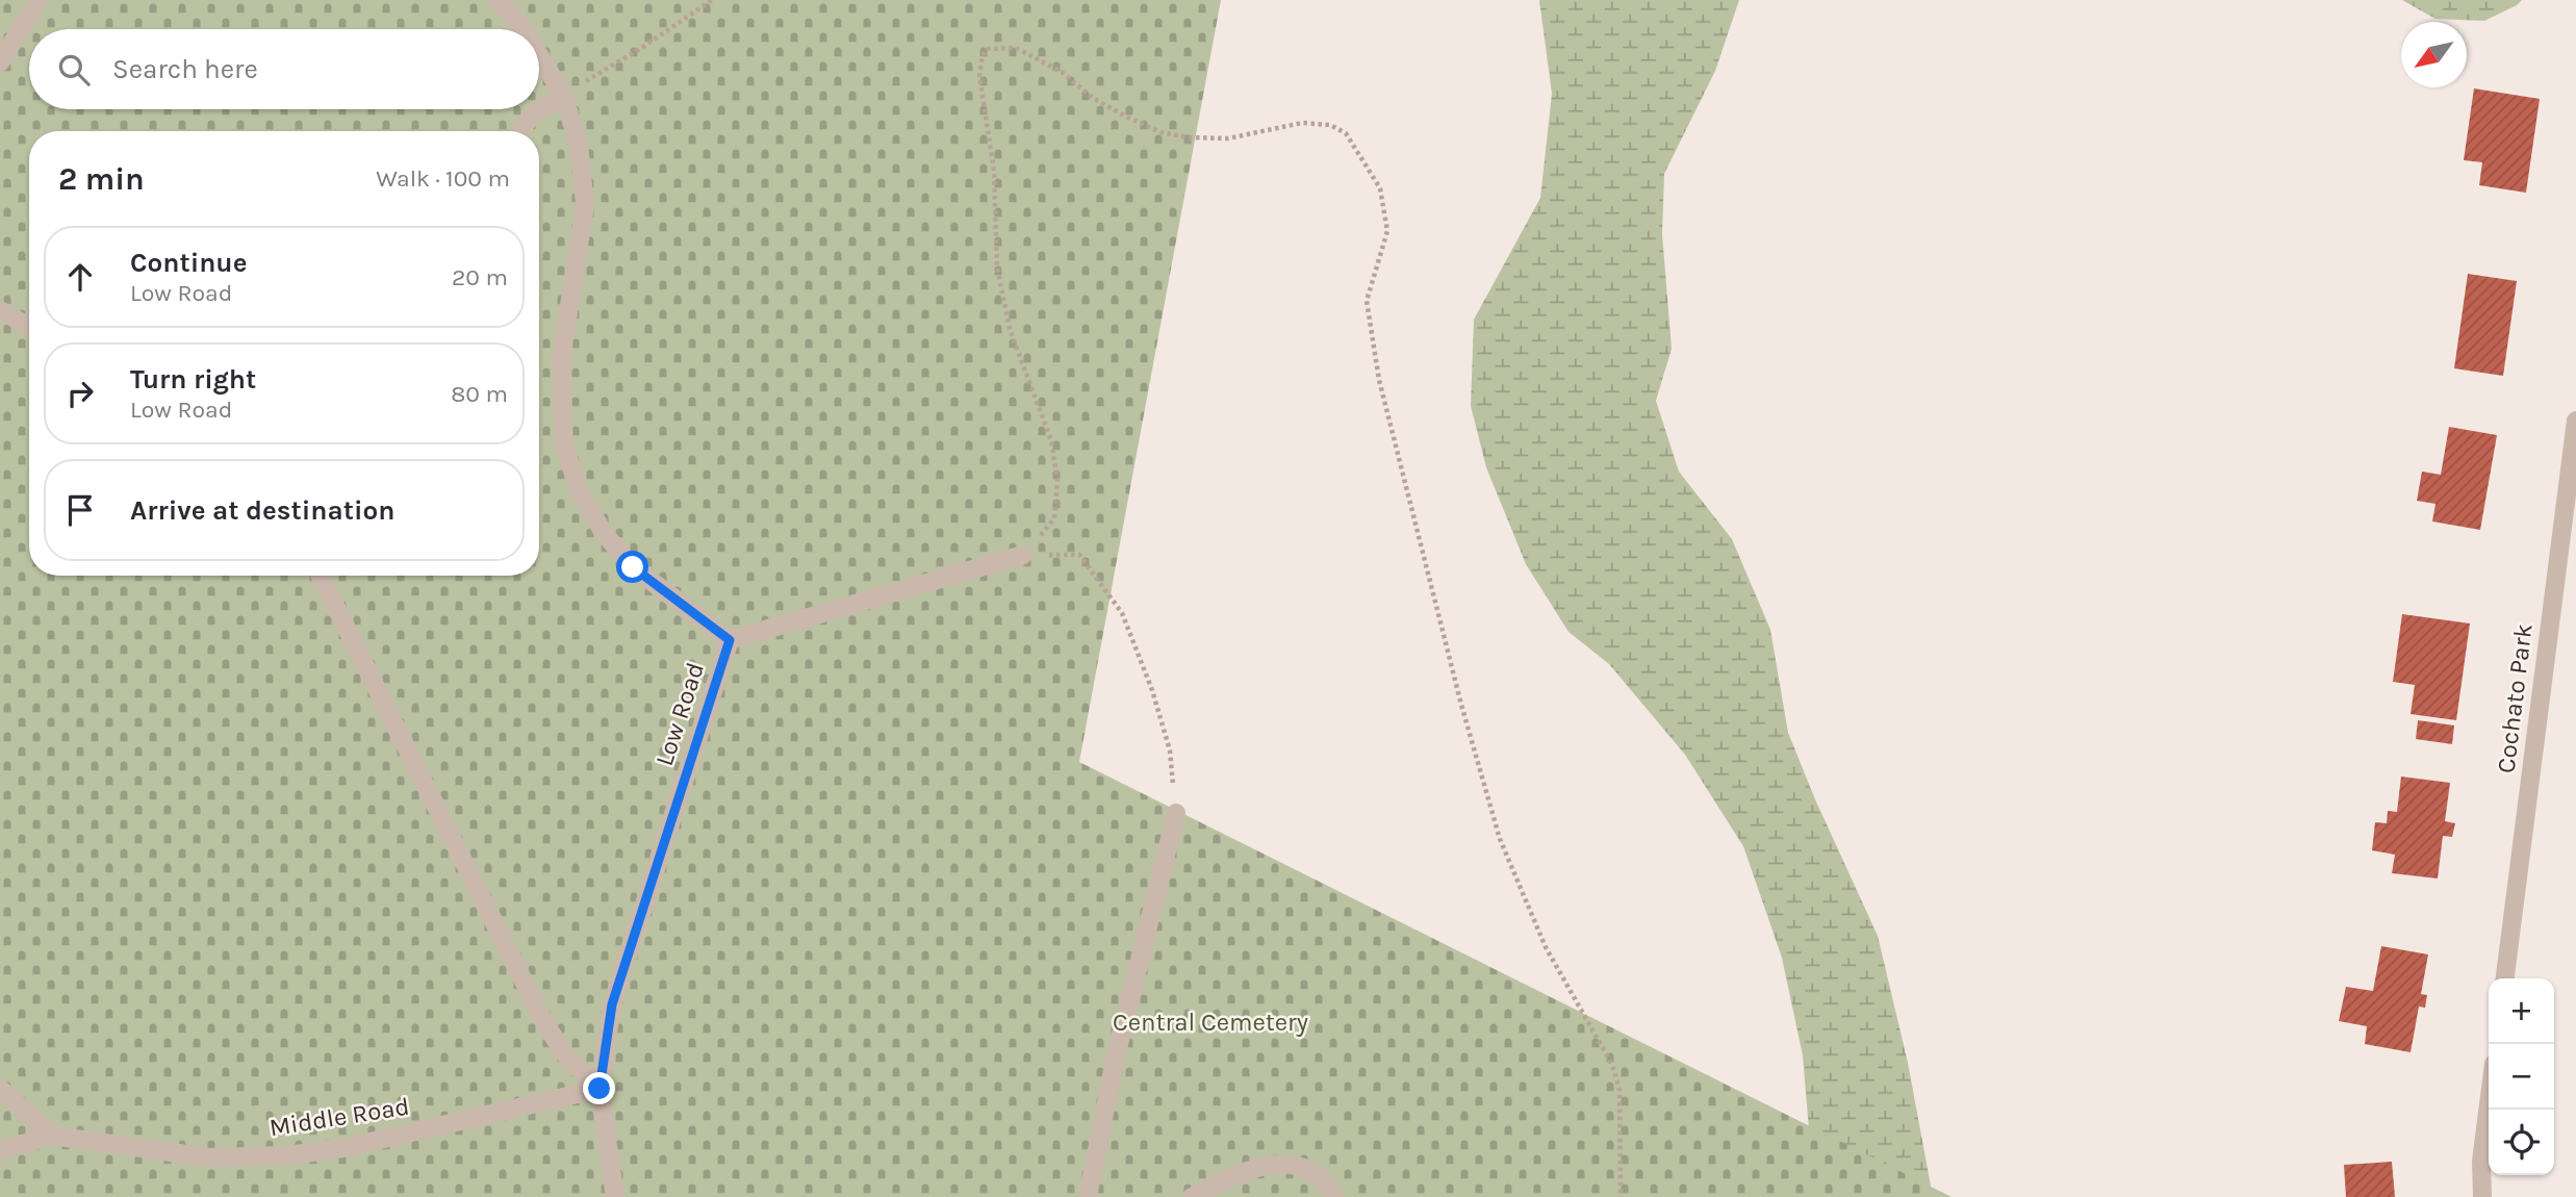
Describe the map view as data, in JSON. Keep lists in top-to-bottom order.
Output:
{
  "streets": {
    "street": ["Cochato Park", "Low Road", "Middle Road"]
  },
  "crossings": [
    ["Low Road", "Middle Road"]
  ],
  "parks": ["Central Cemetery"],
  "north": "bottom left",
  "page": {
    "search": "Search here",
    "heading": ["2 min", "Walk · 100 m"],
    "list": [
      ["Continue", "Low Road", "20 m"],
      ["Turn right", "Low Road", "80 m"],
      "Arrive at destination"
    ],
    "map_buttons": ["+", "−"]
  }
}
